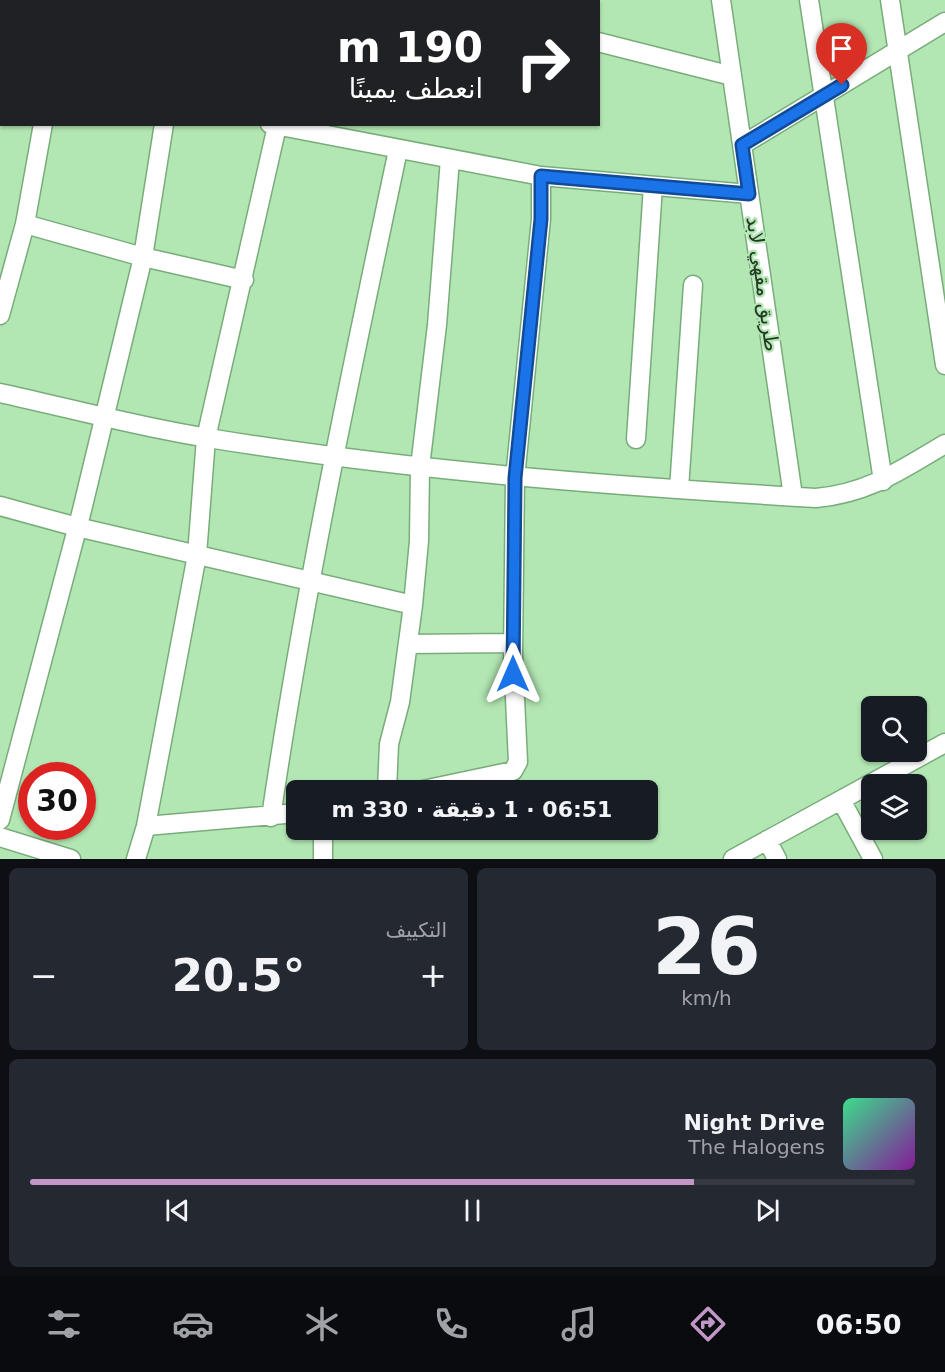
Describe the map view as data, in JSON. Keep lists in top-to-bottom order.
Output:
{
  "streets": {
    "street": ["طريق مقهي لابد"]
  },
  "page": {
    "turn": ["190 m", "انعطف يمينًا"],
    "limit": "30",
    "trip": "06:51 · 1 دقيقة · 330 m",
    "tile": [
      ["26", "km/h"],
      "التكييف"
    ],
    "heat": ["−", "20.5°", "+"],
    "song": ["Night Drive", "The Halogens"],
    "tabs": "06:50"
  }
}
